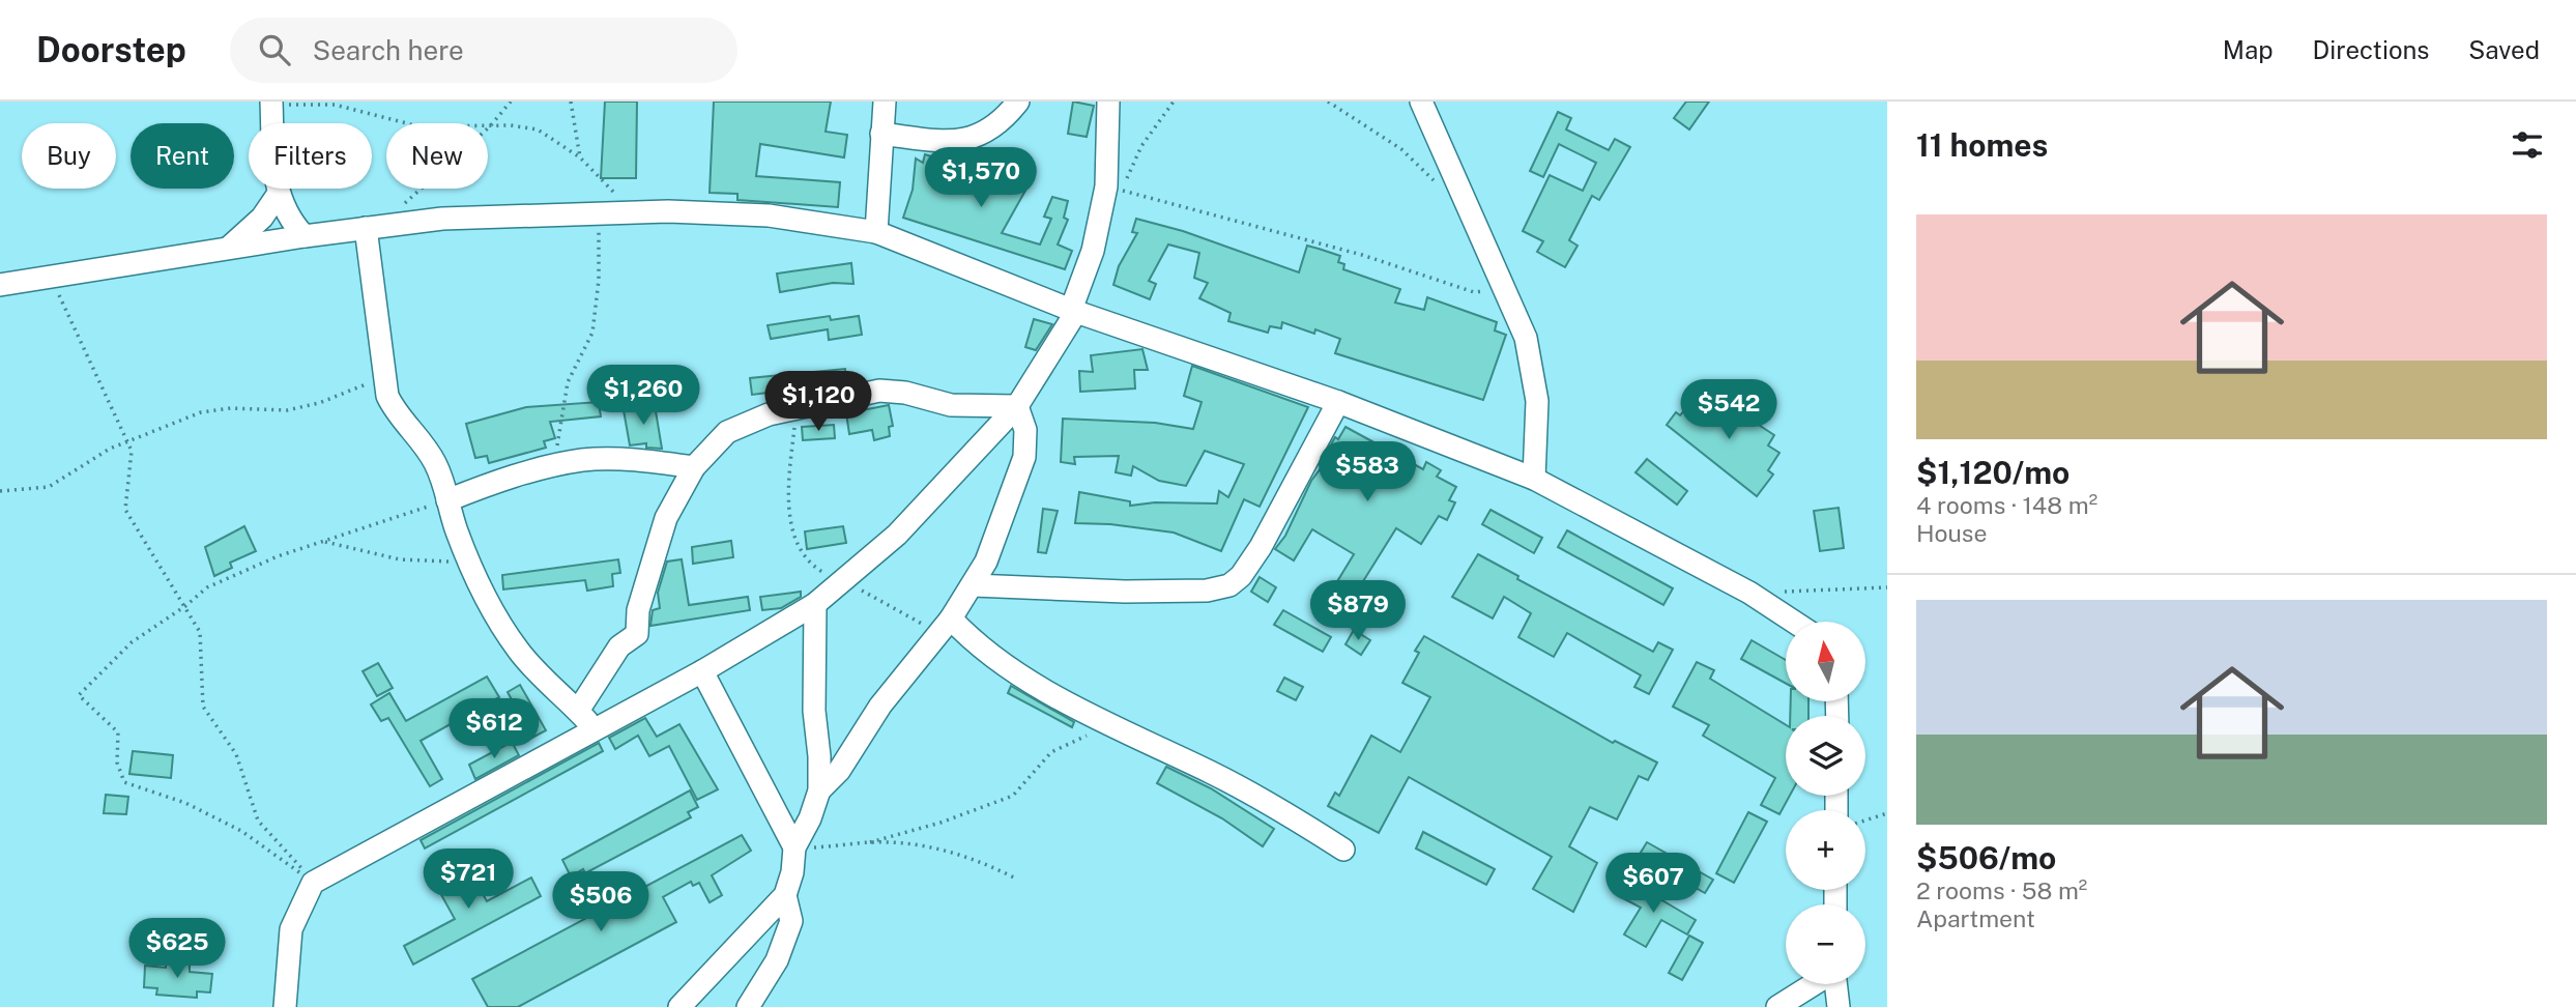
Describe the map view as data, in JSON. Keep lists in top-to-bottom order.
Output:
{
  "north": "top",
  "page": {
    "header": "Doorstep",
    "search": "Search here",
    "nav": ["Map", "Directions", "Saved"],
    "heading": "11 homes",
    "chip": [
      "Buy",
      "Rent",
      "Filters",
      "New"
    ],
    "price": [
      "$1,570",
      "$1,260",
      "$1,120",
      "$542",
      "$583",
      "$879",
      "$612",
      "$721",
      "$607",
      "$506",
      "$625"
    ],
    "list": [
      {
        "name": "$1,120/mo",
        "note": "4 rooms · 148 m² · House"
      },
      {
        "name": "$506/mo",
        "note": "2 rooms · 58 m² · Apartment"
      }
    ],
    "map_buttons": ["+", "−"]
  }
}
